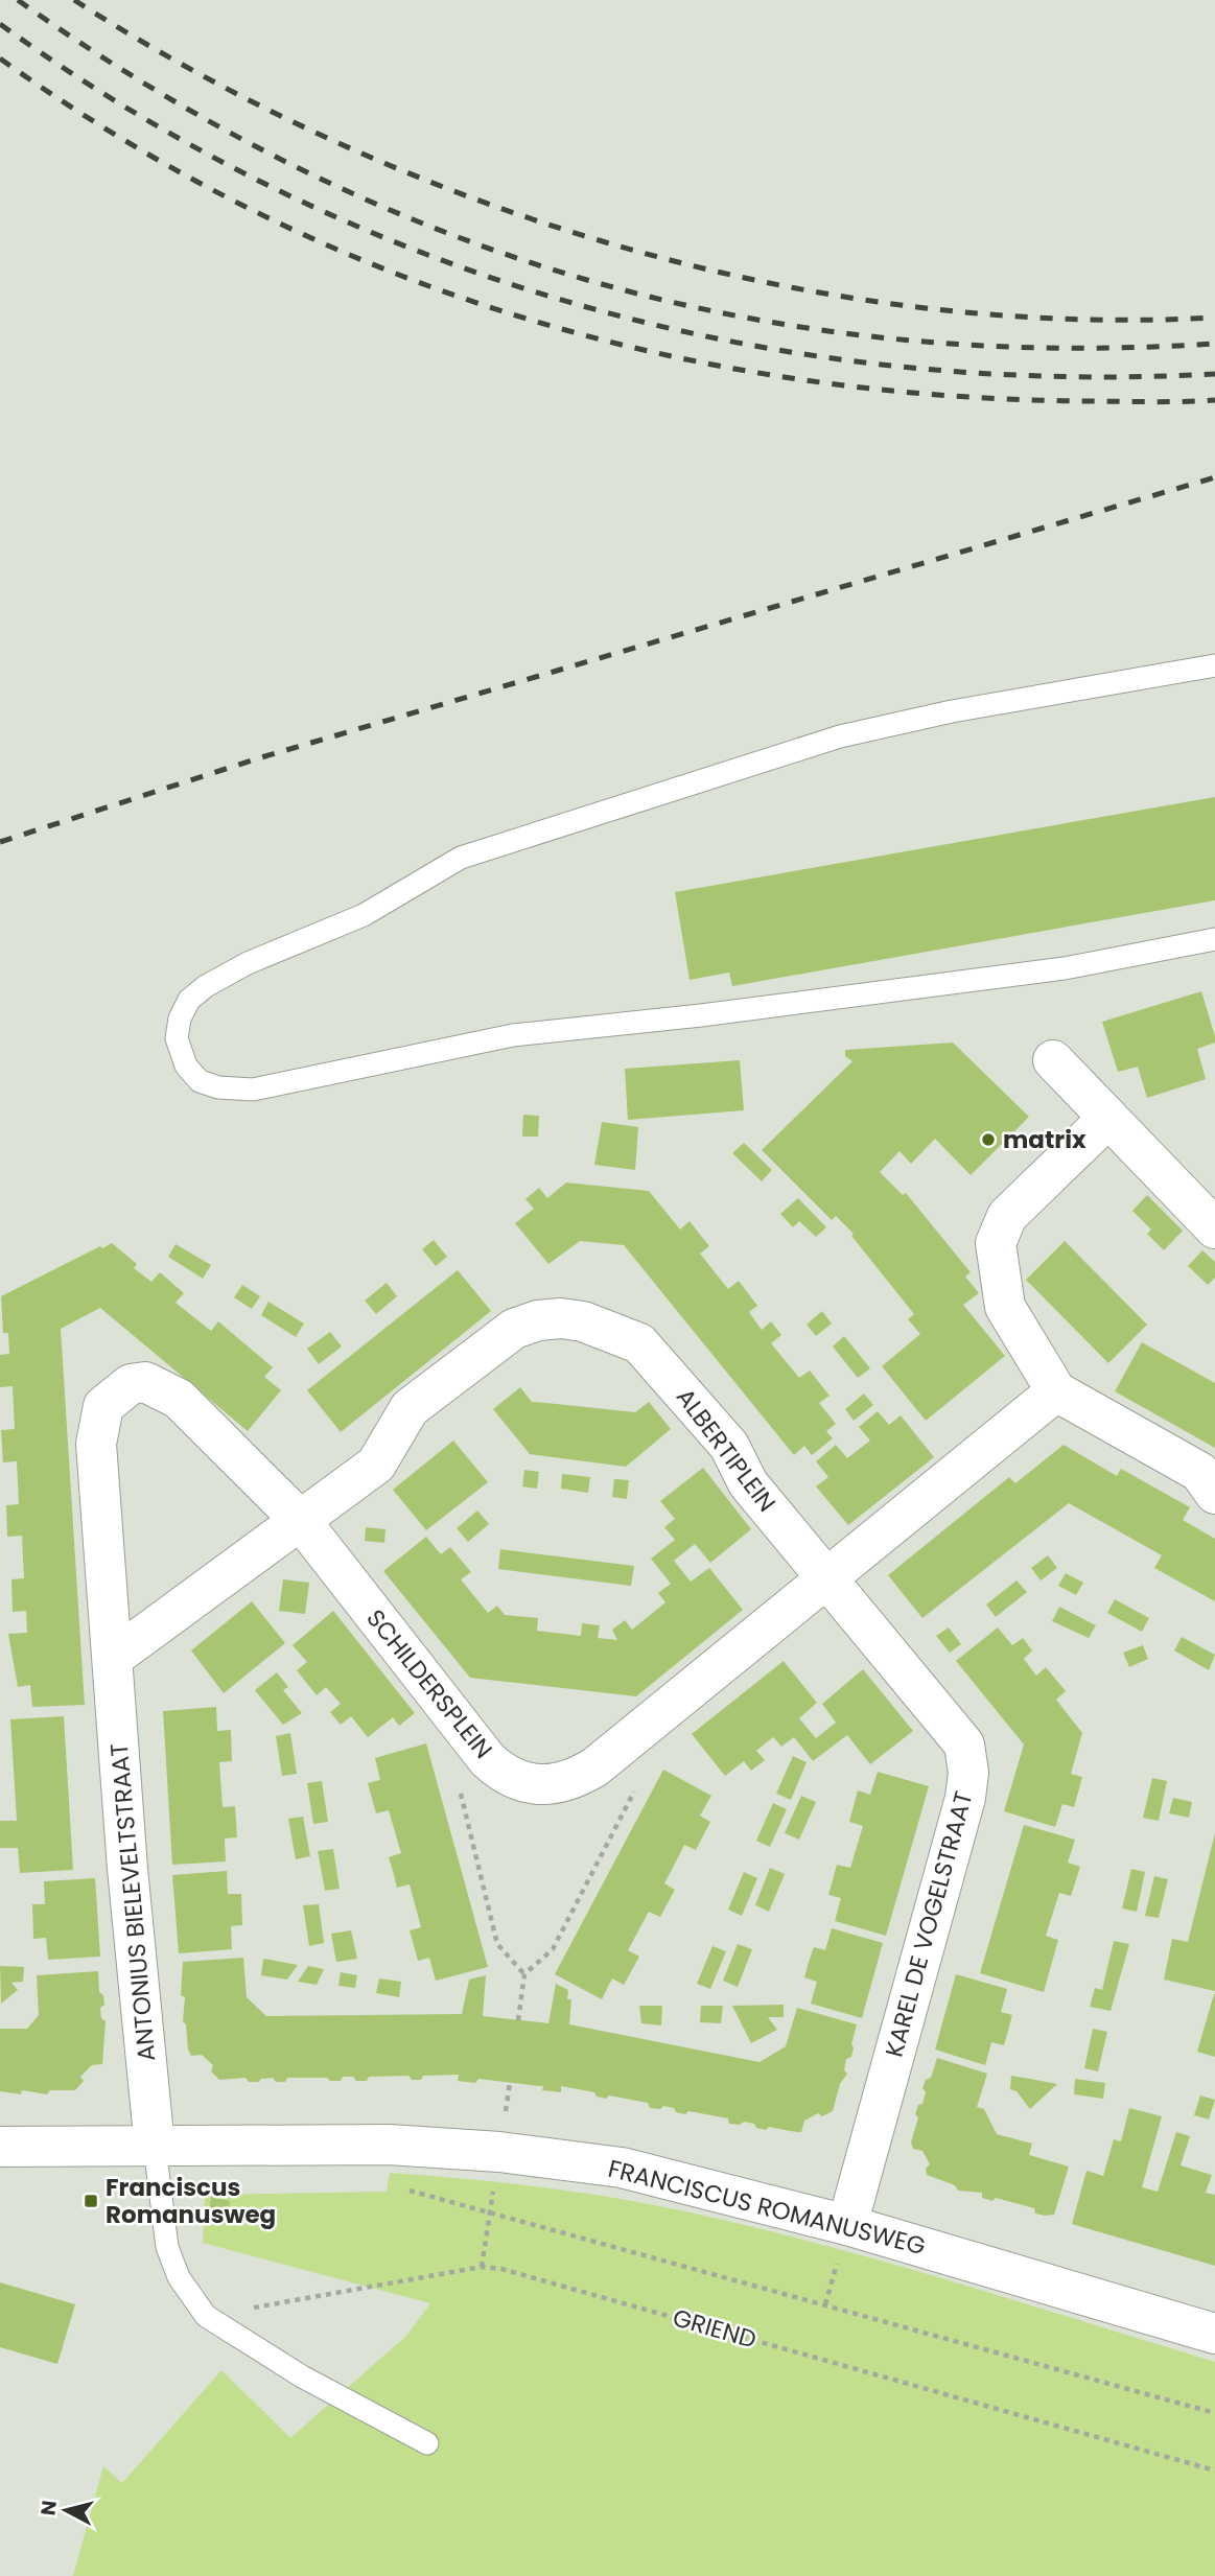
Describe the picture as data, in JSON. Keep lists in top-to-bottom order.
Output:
{
  "streets": {
    "street": [
      "ALBERTIPLEIN",
      "SCHILDERSPLEIN",
      "ANTONIUS BIELEVELTSTRAAT",
      "KAREL DE VOGELSTRAAT",
      "FRANCISCUS ROMANUSWEG"
    ],
    "path": ["GRIEND"]
  },
  "crossings": [
    ["ALBERTIPLEIN", "SCHILDERSPLEIN"],
    ["ALBERTIPLEIN", "ANTONIUS BIELEVELTSTRAAT"],
    ["ALBERTIPLEIN", "KAREL DE VOGELSTRAAT"],
    ["SCHILDERSPLEIN", "ANTONIUS BIELEVELTSTRAAT"],
    ["SCHILDERSPLEIN", "KAREL DE VOGELSTRAAT"],
    ["ANTONIUS BIELEVELTSTRAAT", "FRANCISCUS ROMANUSWEG"],
    ["KAREL DE VOGELSTRAAT", "FRANCISCUS ROMANUSWEG"]
  ],
  "places": {
    "other": ["matrix"],
    "transit": ["Franciscus Romanusweg"]
  },
  "north": "left"
}
